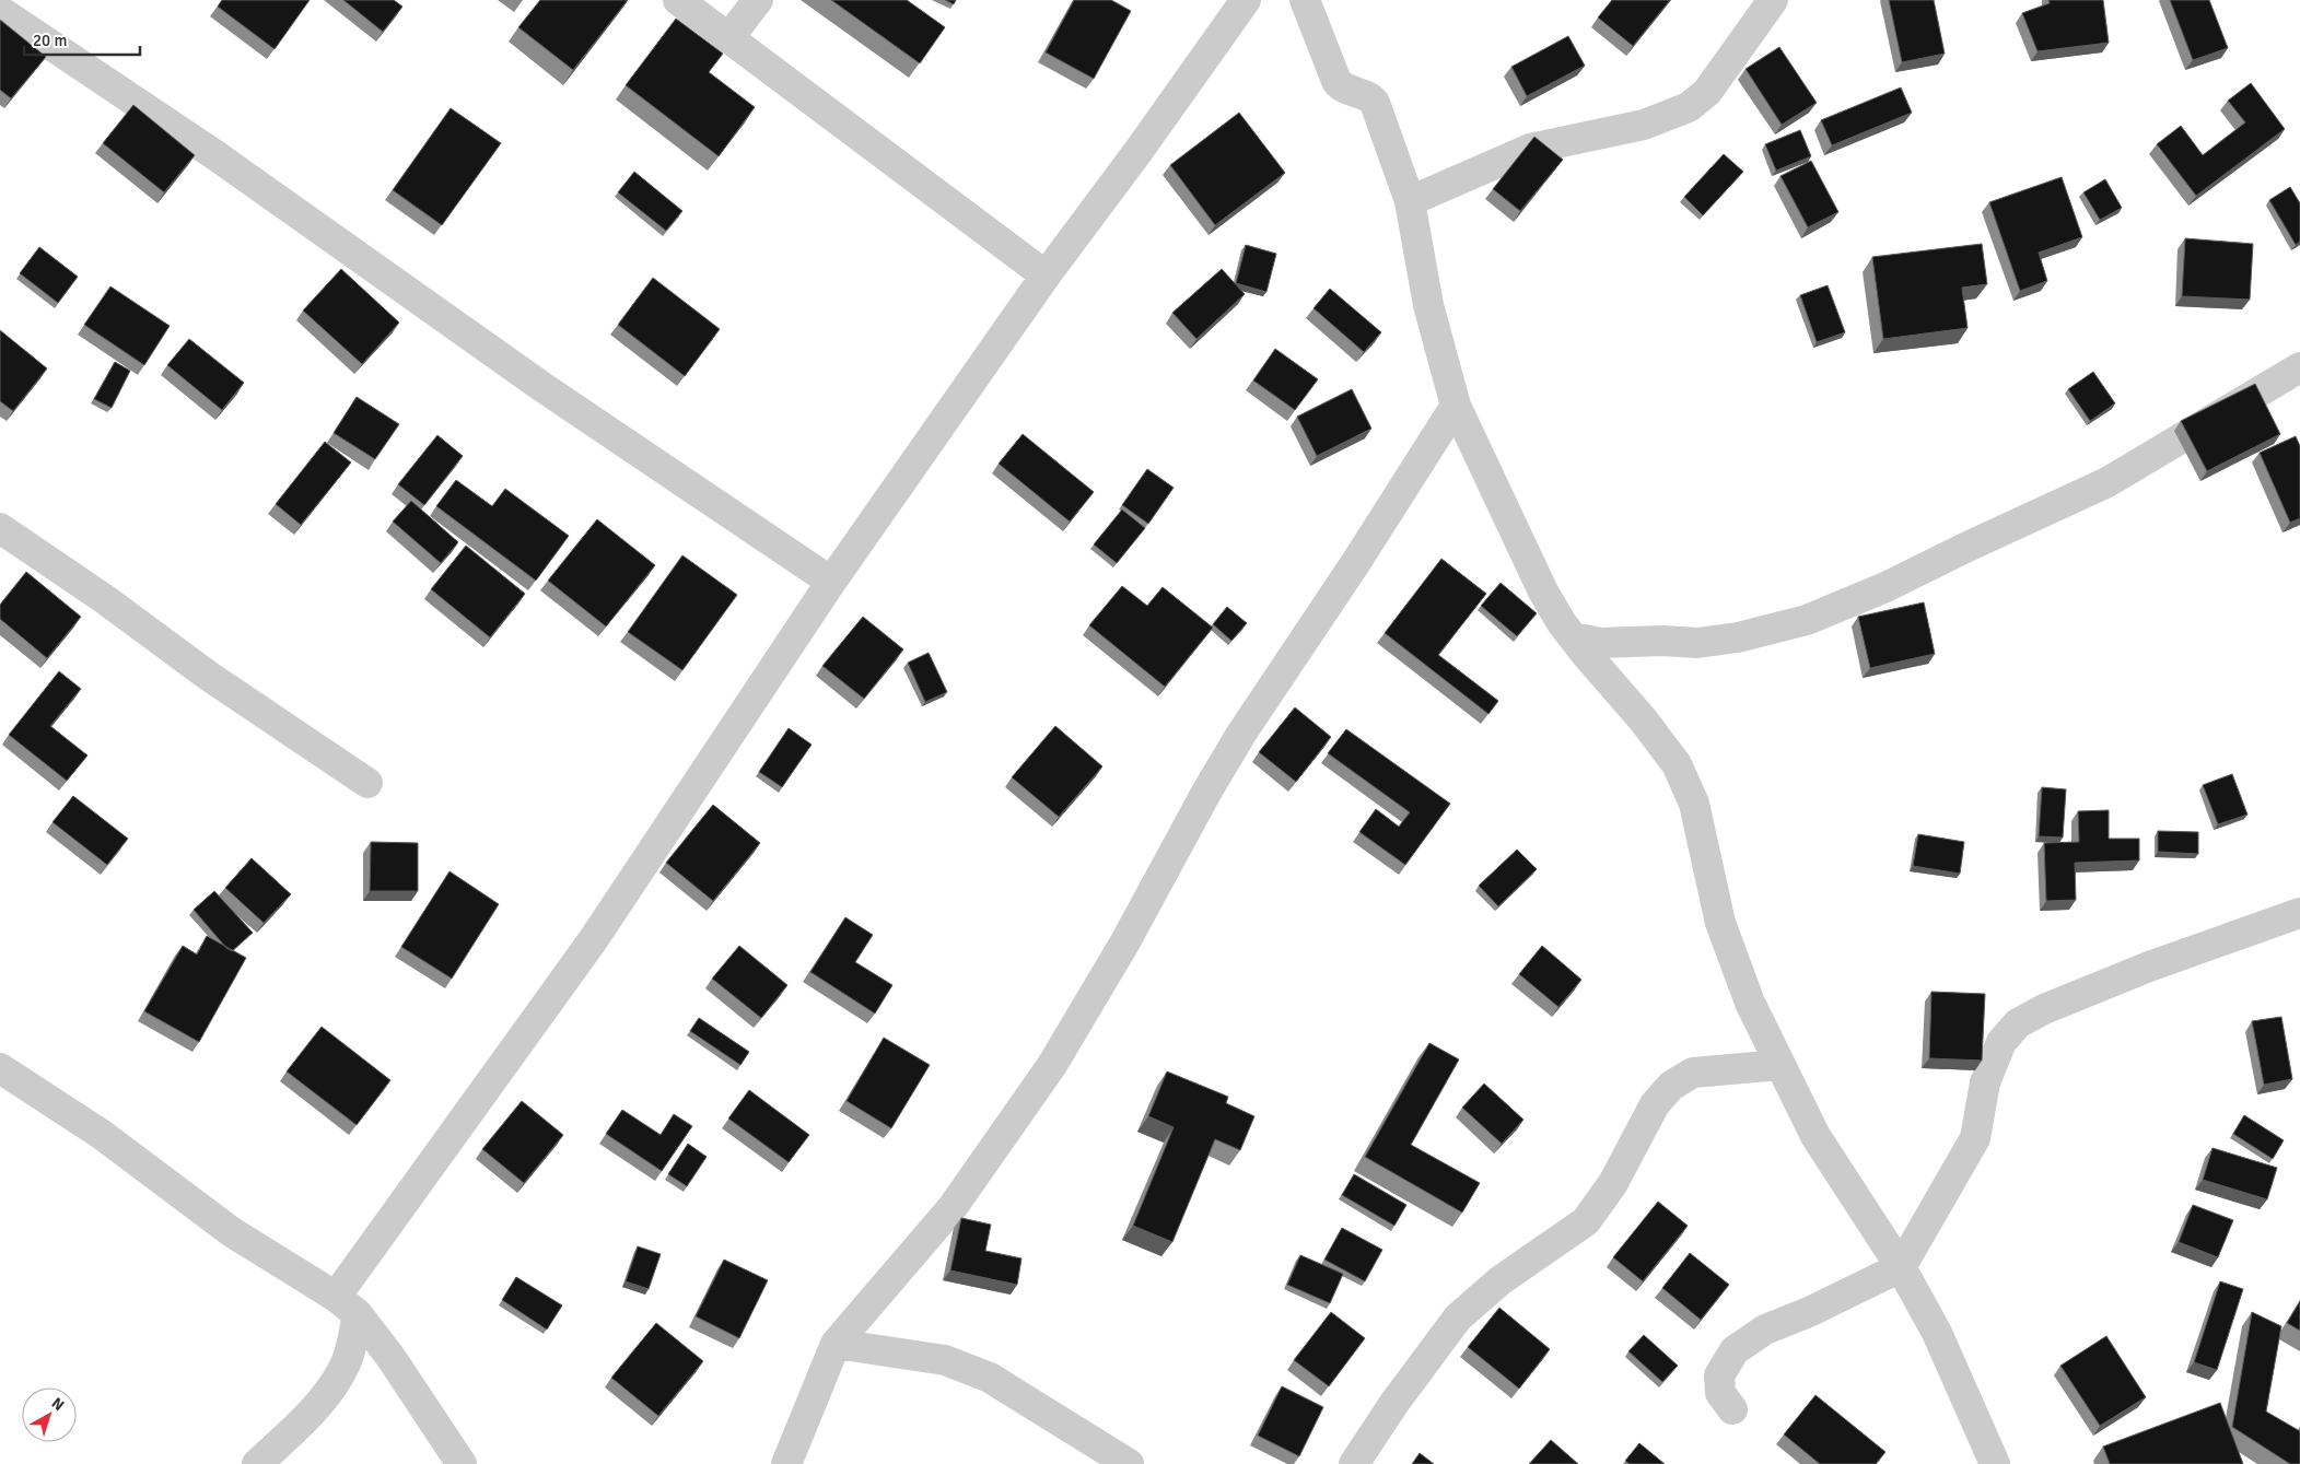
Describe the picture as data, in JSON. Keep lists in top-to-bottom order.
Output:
{
  "scale_bar": "20 m",
  "north": "top right"
}
